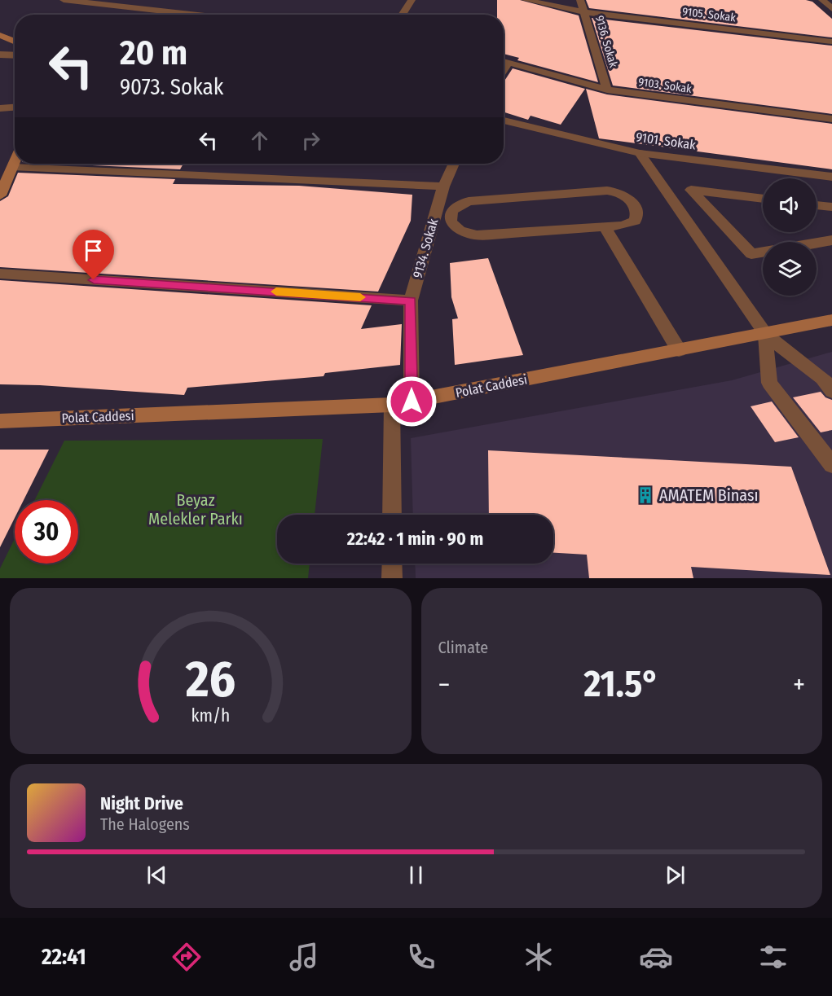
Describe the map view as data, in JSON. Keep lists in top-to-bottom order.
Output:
{
  "streets": {
    "main road": ["Polat Caddesi"],
    "street": [
      "9105. Sokak",
      "9136. Sokak",
      "9103. Sokak",
      "9101. Sokak",
      "9134. Sokak"
    ]
  },
  "crossings": [
    ["9105. Sokak", "9136. Sokak"],
    ["9136. Sokak", "9103. Sokak"],
    ["9134. Sokak", "Polat Caddesi"]
  ],
  "parks": ["Beyaz Melekler Parkı"],
  "places": {
    "building": ["AMATEM Binası"]
  },
  "page": {
    "turn": ["20 m", "9073. Sokak"],
    "limit": "30",
    "trip": "22:42 · 1 min · 90 m",
    "tile": "Climate",
    "heat": ["−", "21.5°", "+"],
    "song": ["Night Drive", "The Halogens"],
    "tabs": "22:41",
    "gauge": ["26", "km/h"]
  }
}
